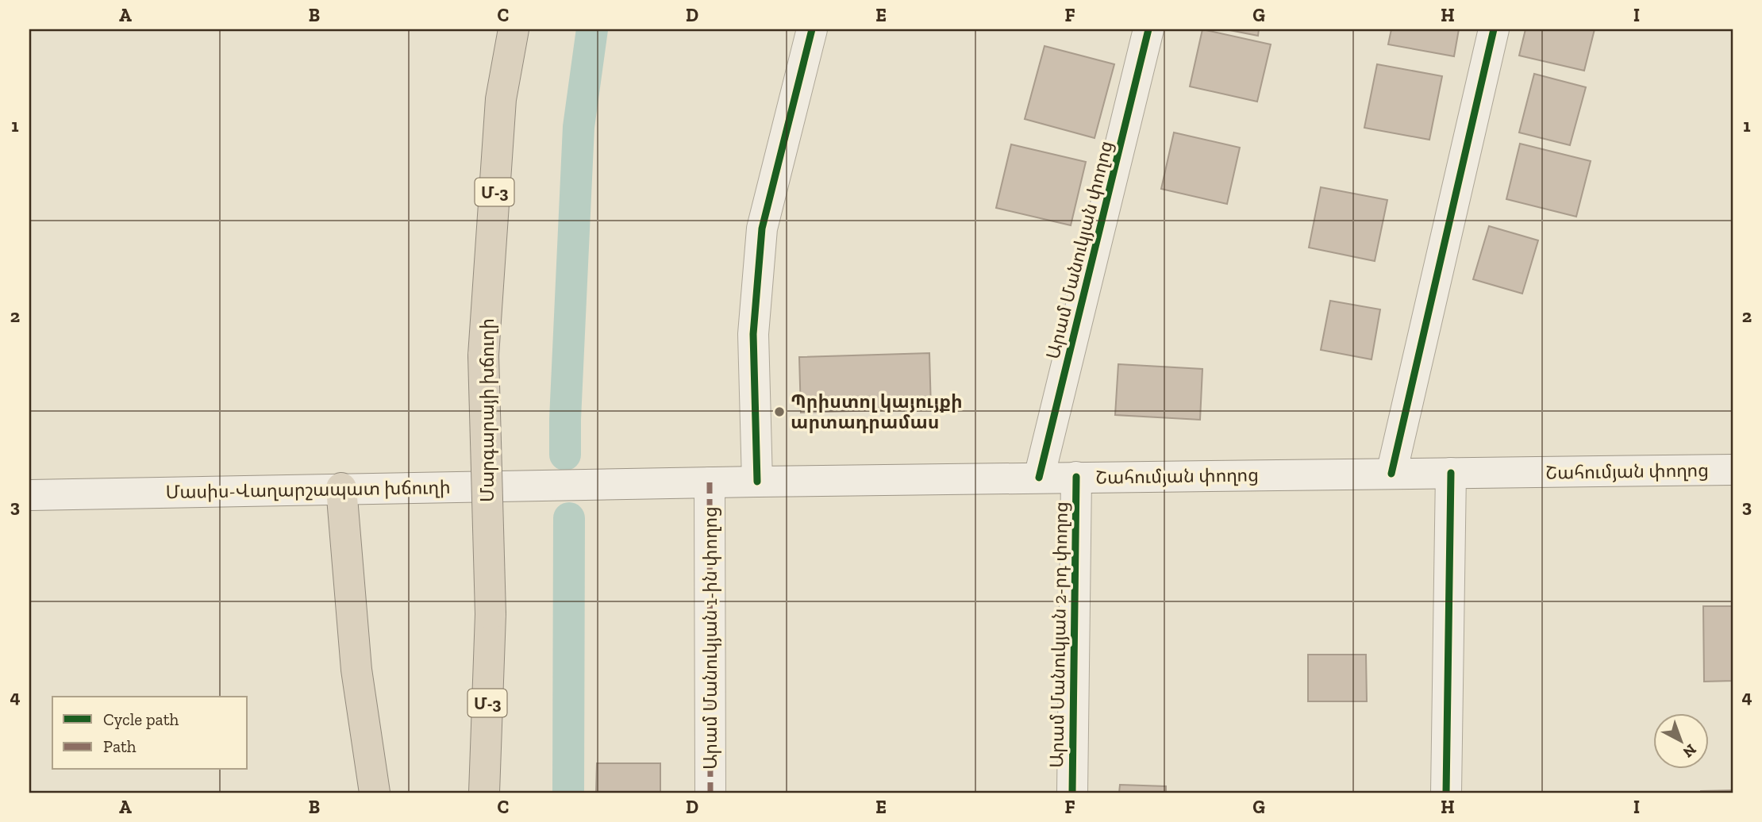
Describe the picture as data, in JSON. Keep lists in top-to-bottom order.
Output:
{
  "streets": {
    "highway": ["Մ-3", "Մարգարայի խճուղի"],
    "street": [
      "Արամ Մանուկյան փողոց",
      "Շահումյան փողոց",
      "Մասիս-Վաղարշապատ խճուղի",
      "Արամ Մանուկյան 2-րդ փողոց",
      "Արամ Մանուկյան 1-ին փողոց"
    ]
  },
  "crossings": [
    ["Արամ Մանուկյան փողոց", "Շահումյան փողոց"],
    ["Շահումյան փողոց", "Մասիս-Վաղարշապատ խճուղի"],
    ["Շահումյան փողոց", "Արամ Մանուկյան 2-րդ փողոց"],
    ["Շահումյան փողոց", "Արամ Մանուկյան 1-ին փողոց"]
  ],
  "places": ["Պրիստոլ կայույքի արտադրամաս"],
  "legend": ["Cycle path", "Path"],
  "north": "bottom right",
  "grid": {
    "columns": [
      "A",
      "B",
      "C",
      "D",
      "E",
      "F",
      "G",
      "H",
      "I"
    ],
    "rows": [
      "1",
      "2",
      "3",
      "4"
    ]
  }
}
